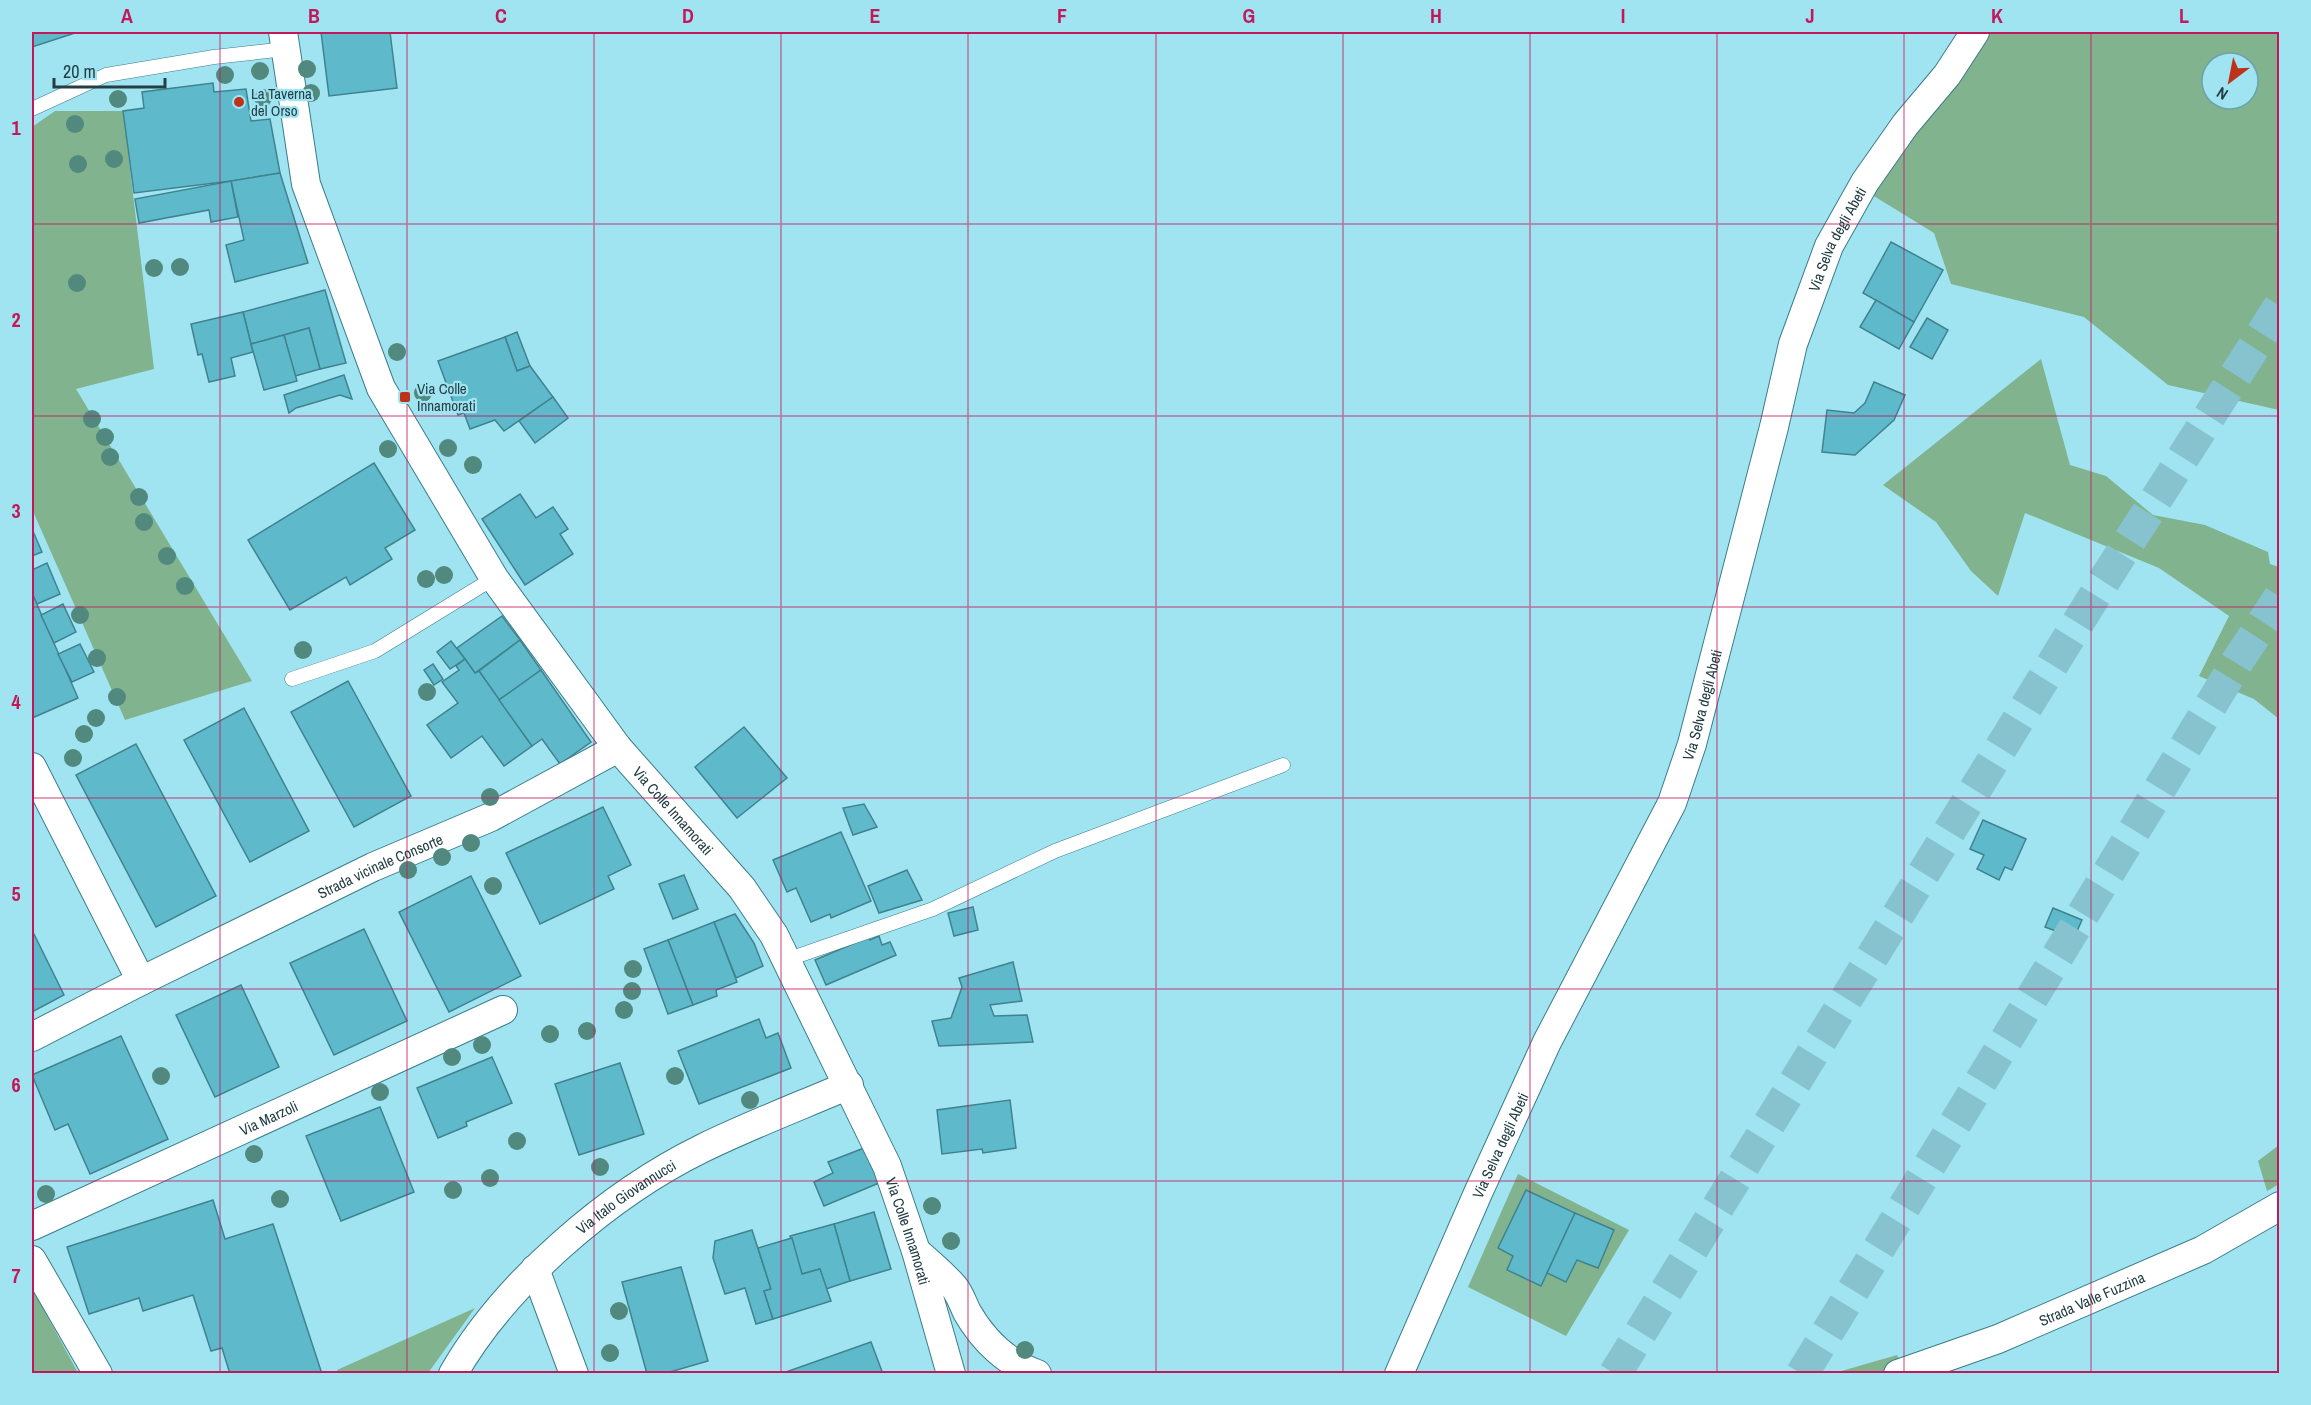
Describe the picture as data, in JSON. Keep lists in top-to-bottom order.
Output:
{
  "streets": {
    "street": [
      "Via Selva degli Abeti",
      "Via Colle Innamorati",
      "Strada vicinale Consorte",
      "Via Marzoli",
      "Via Italo Giovannucci",
      "Strada Valle Fuzzina"
    ]
  },
  "crossings": [
    ["Via Colle Innamorati", "Strada vicinale Consorte"],
    ["Via Colle Innamorati", "Via Italo Giovannucci"]
  ],
  "places": {
    "other": ["La Taverna del Orso"],
    "transit": ["Via Colle Innamorati"]
  },
  "scale_bar": "20 m",
  "north": "bottom left",
  "grid": {
    "columns": [
      "A",
      "B",
      "C",
      "D",
      "E",
      "F",
      "G",
      "H",
      "I",
      "J",
      "K",
      "L"
    ],
    "rows": [
      "1",
      "2",
      "3",
      "4",
      "5",
      "6",
      "7"
    ]
  }
}
